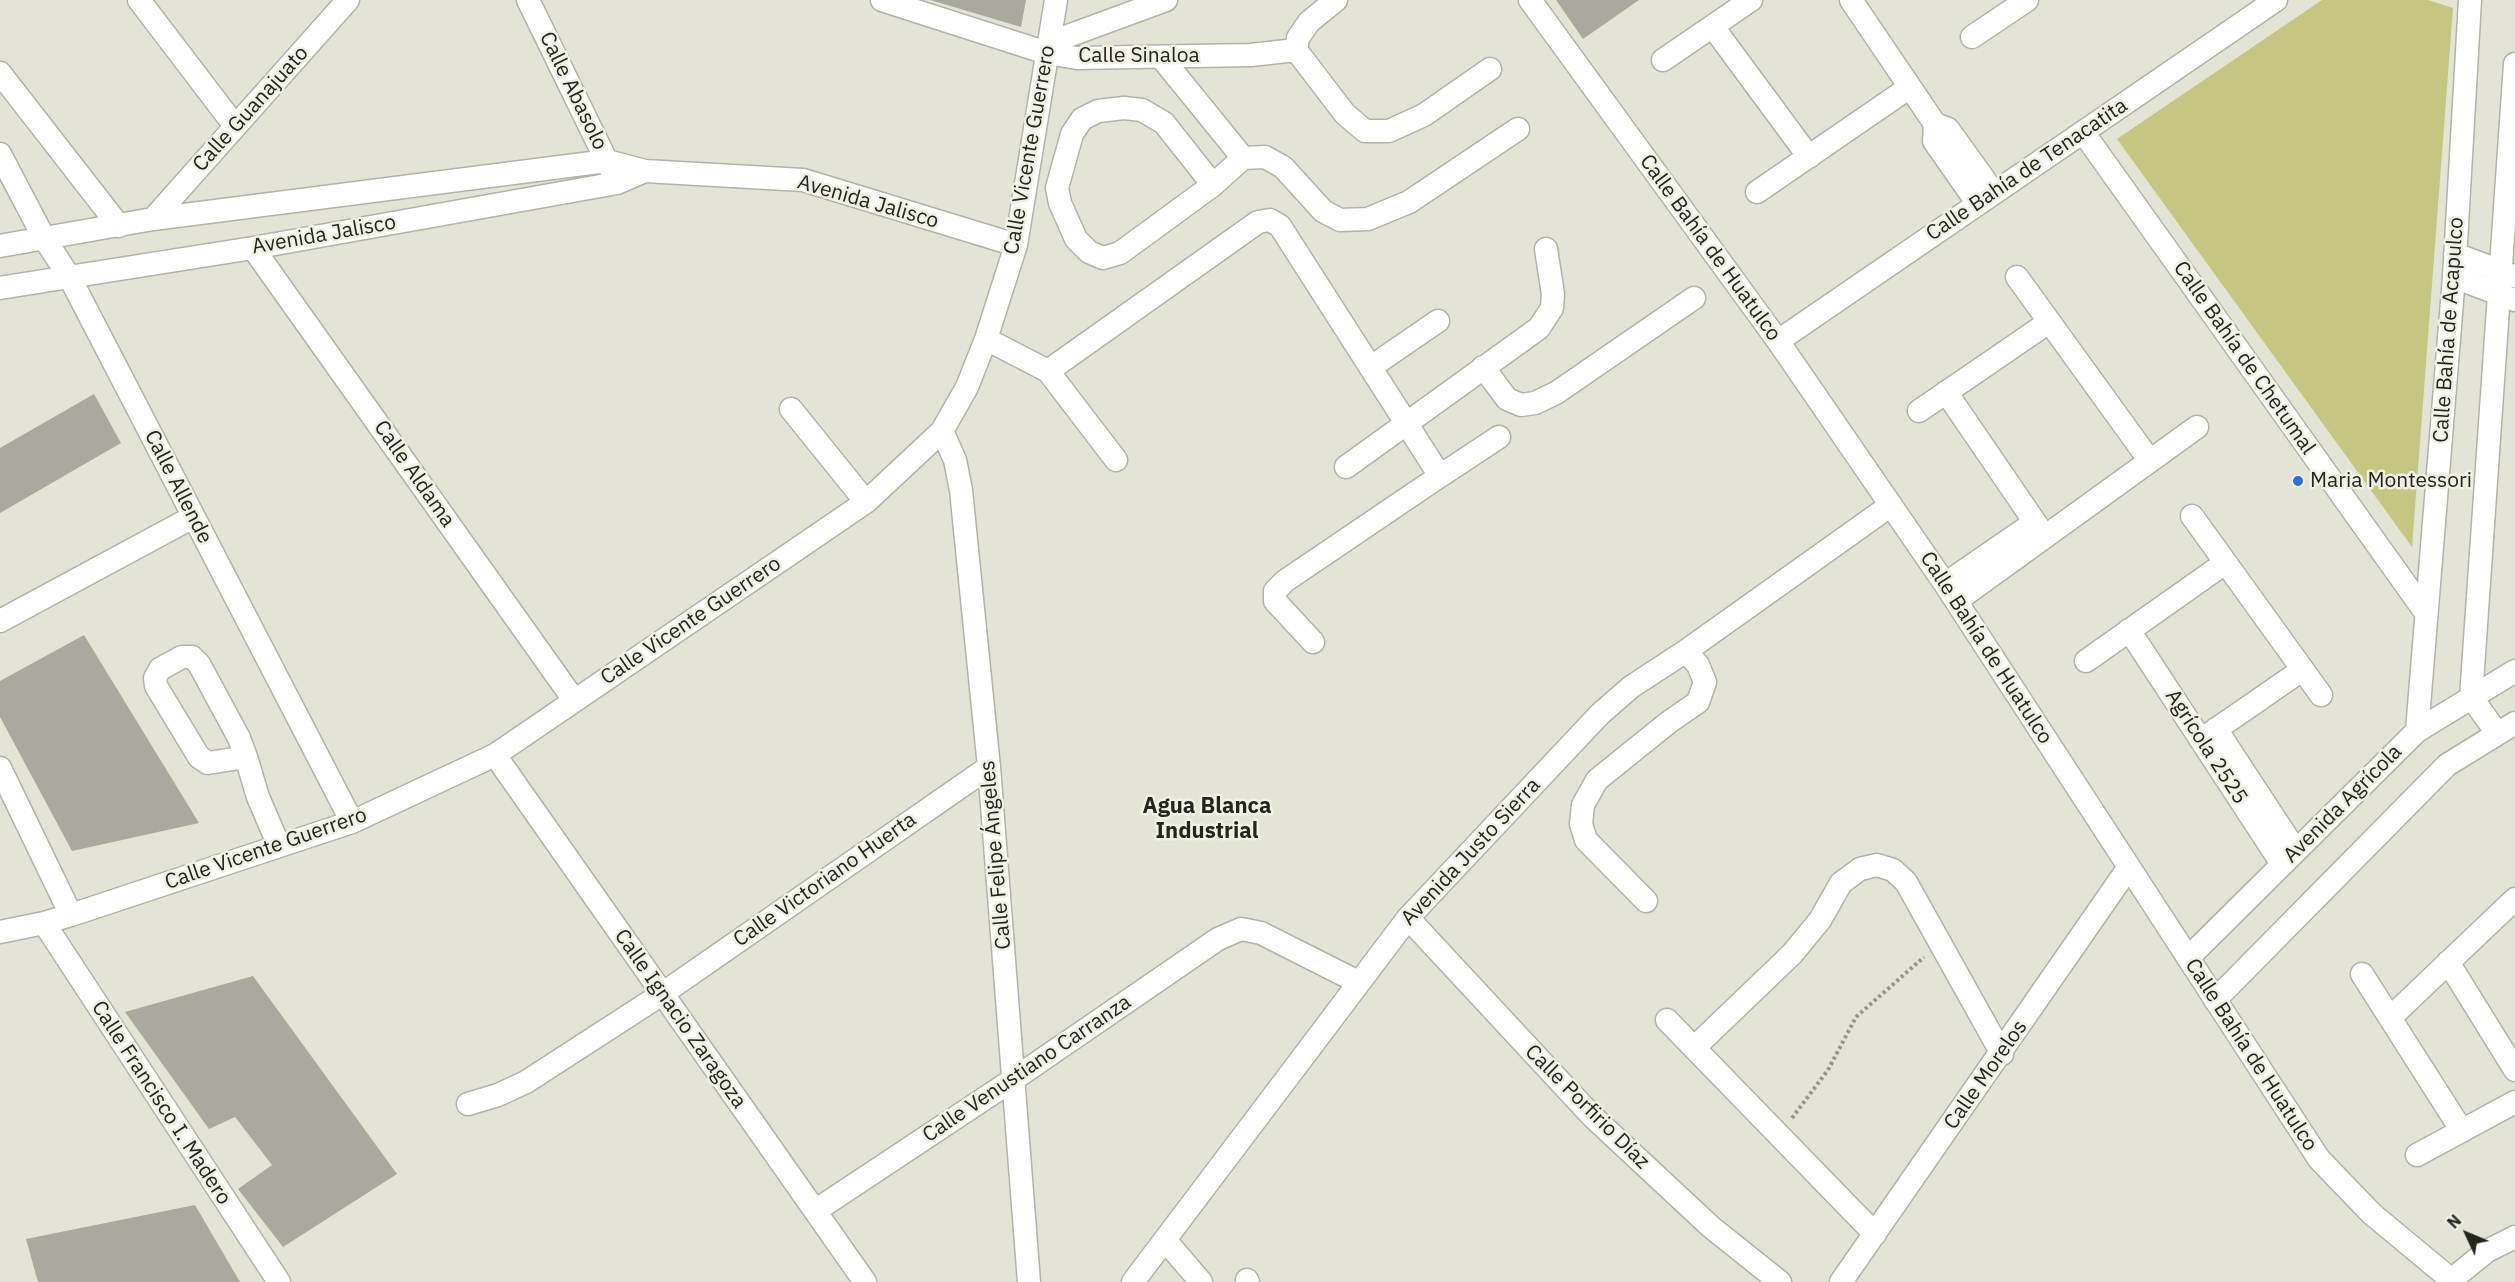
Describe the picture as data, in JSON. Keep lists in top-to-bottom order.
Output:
{
  "streets": {
    "street": [
      "Calle Sinaloa",
      "Calle Abasolo",
      "Calle Guanajuato",
      "Calle Vicente Guerrero",
      "Calle Bahía de Tenacatita",
      "Avenida Jalisco",
      "Calle Bahía de Huatulco",
      "Calle Bahía de Acapulco",
      "Calle Bahía de Chetumal",
      "Calle Aldama",
      "Calle Allende",
      "Agrícola 2525",
      "Avenida Agrícola",
      "Avenida Justo Sierra",
      "Calle Felipe Ángeles",
      "Calle Victoriano Huerta",
      "Calle Ignacio Zaragoza",
      "Calle Venustiano Carranza",
      "Calle Morelos",
      "Calle Francisco I. Madero",
      "Calle Porfirio Díaz"
    ]
  },
  "crossings": [
    ["Calle Sinaloa", "Calle Vicente Guerrero"],
    ["Calle Abasolo", "Avenida Jalisco"],
    ["Calle Guanajuato", "Avenida Jalisco"],
    ["Calle Vicente Guerrero", "Avenida Jalisco"],
    ["Calle Vicente Guerrero", "Calle Aldama"],
    ["Calle Vicente Guerrero", "Calle Allende"],
    ["Calle Vicente Guerrero", "Calle Felipe Ángeles"],
    ["Calle Vicente Guerrero", "Calle Ignacio Zaragoza"],
    ["Calle Vicente Guerrero", "Calle Francisco I. Madero"],
    ["Calle Bahía de Tenacatita", "Calle Bahía de Huatulco"],
    ["Calle Bahía de Tenacatita", "Calle Bahía de Chetumal"],
    ["Avenida Jalisco", "Calle Aldama"],
    ["Avenida Jalisco", "Calle Allende"],
    ["Calle Bahía de Huatulco", "Avenida Agrícola"],
    ["Calle Bahía de Huatulco", "Avenida Justo Sierra"],
    ["Calle Bahía de Huatulco", "Calle Morelos"],
    ["Calle Bahía de Acapulco", "Calle Bahía de Chetumal"],
    ["Calle Bahía de Acapulco", "Avenida Agrícola"],
    ["Agrícola 2525", "Avenida Agrícola"],
    ["Avenida Justo Sierra", "Calle Venustiano Carranza"],
    ["Avenida Justo Sierra", "Calle Porfirio Díaz"],
    ["Calle Felipe Ángeles", "Calle Victoriano Huerta"],
    ["Calle Felipe Ángeles", "Calle Venustiano Carranza"],
    ["Calle Victoriano Huerta", "Calle Ignacio Zaragoza"],
    ["Calle Ignacio Zaragoza", "Calle Venustiano Carranza"]
  ],
  "districts": ["Agua Blanca Industrial"],
  "places": ["Maria Montessori"],
  "north": "top left"
}
